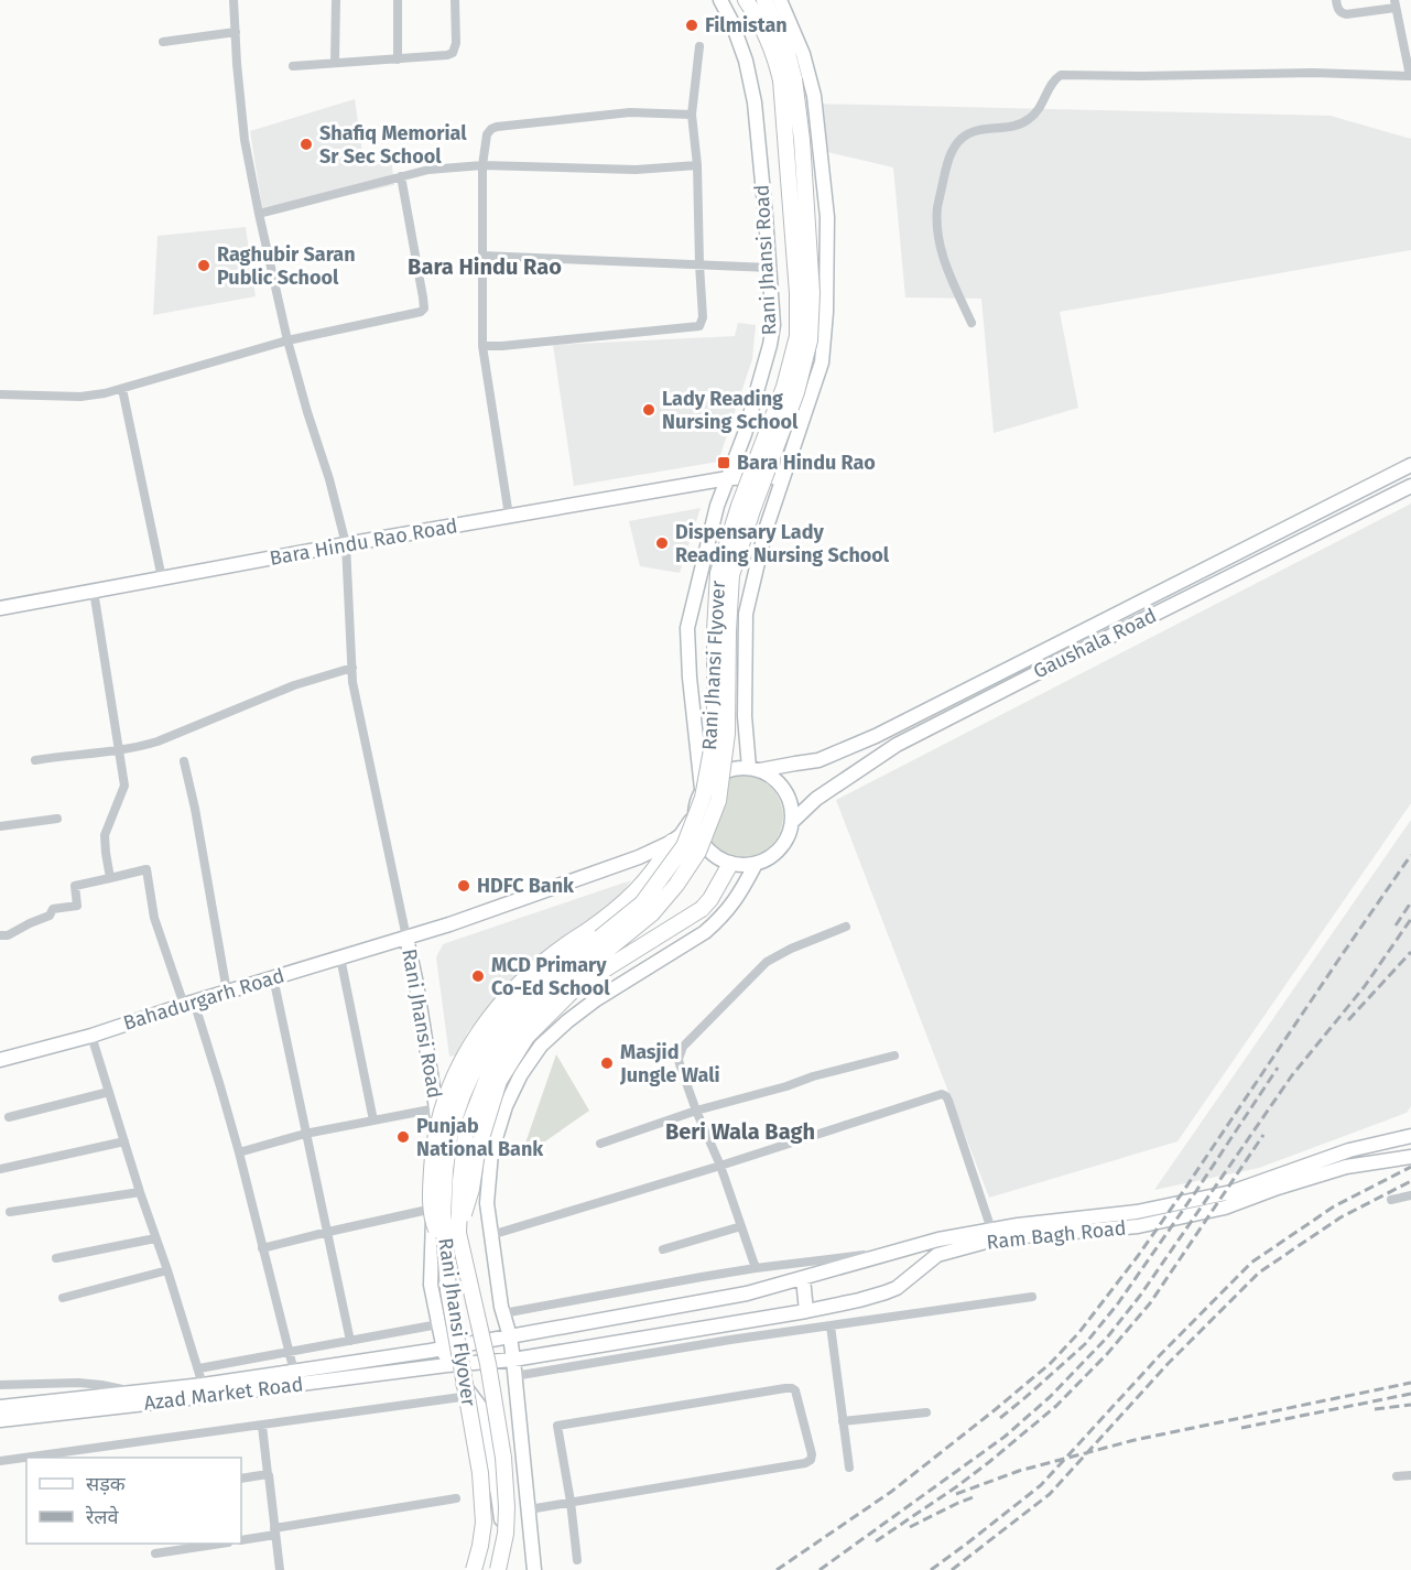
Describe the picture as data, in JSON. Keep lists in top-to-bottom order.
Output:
{
  "streets": {
    "main road": [
      "Rani Jhansi Road",
      "Bara Hindu Rao Road",
      "Gaushala Road",
      "Rani Jhansi Flyover",
      "Bahadurgarh Road",
      "Ram Bagh Road",
      "Azad Market Road"
    ]
  },
  "crossings": [
    ["Rani Jhansi Road", "Bara Hindu Rao Road"],
    ["Rani Jhansi Road", "Gaushala Road"],
    ["Rani Jhansi Road", "Bahadurgarh Road"],
    ["Rani Jhansi Road", "Azad Market Road"],
    ["Ram Bagh Road", "Azad Market Road"]
  ],
  "districts": ["Bara Hindu Rao", "Beri Wala Bagh"],
  "places": {
    "other": [
      "Filmistan",
      "Shafiq Memorial Sr Sec School",
      "Raghubir Saran Public School",
      "Lady Reading Nursing School",
      "Dispensary Lady Reading Nursing School",
      "HDFC Bank",
      "MCD Primary Co-Ed School",
      "Masjid Jungle Wali",
      "Punjab National Bank"
    ],
    "transit": ["Bara Hindu Rao"]
  },
  "legend": ["सड़क", "रेलवे"]
}
